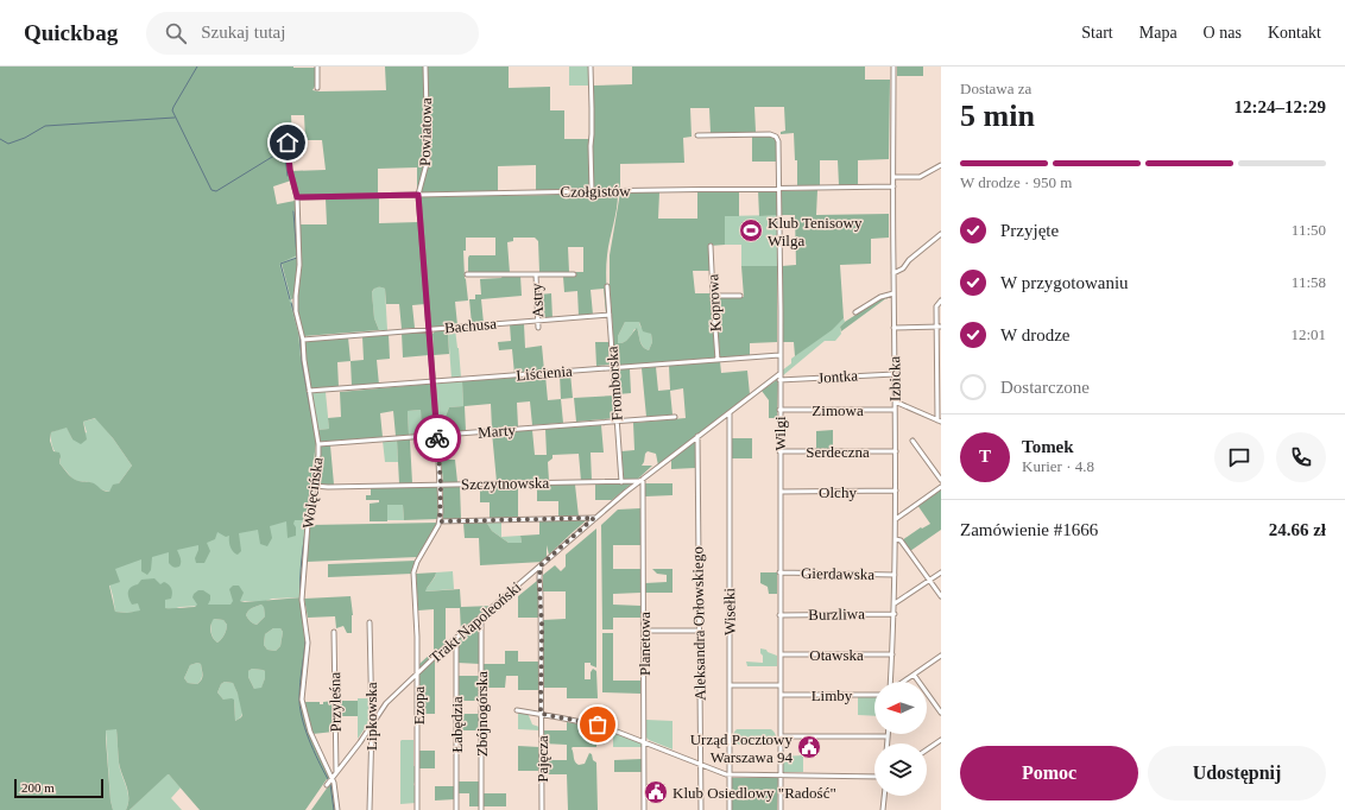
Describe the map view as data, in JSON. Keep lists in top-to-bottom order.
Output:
{
  "streets": {
    "street": [
      "Powiatowa",
      "Czołgistów",
      "Astry",
      "Koprowa",
      "Bachusa",
      "Liścienia",
      "Jontka",
      "Izbicka",
      "Fromborska",
      "Zimowa",
      "Marty",
      "Wilgi",
      "Serdeczna",
      "Szczytnowska",
      "Olchy",
      "Wolęcińska",
      "Gierdawska",
      "Wisełki",
      "Burzliwa",
      "Trakt Napoleoński",
      "Aleksandra Orłowskiego",
      "Planetowa",
      "Otawska",
      "Limby",
      "Przyleśna",
      "Ezopa",
      "Zbójnogórska",
      "Lipkowska",
      "Łabędzia",
      "Pajęcza"
    ]
  },
  "crossings": [
    ["Powiatowa", "Czołgistów"],
    ["Powiatowa", "Bachusa"],
    ["Powiatowa", "Liścienia"],
    ["Powiatowa", "Marty"],
    ["Powiatowa", "Szczytnowska"],
    ["Powiatowa", "Ezopa"],
    ["Czołgistów", "Izbicka"],
    ["Czołgistów", "Wilgi"],
    ["Czołgistów", "Wolęcińska"],
    ["Astry", "Bachusa"],
    ["Koprowa", "Liścienia"],
    ["Bachusa", "Fromborska"],
    ["Bachusa", "Wolęcińska"],
    ["Liścienia", "Fromborska"],
    ["Liścienia", "Wilgi"],
    ["Liścienia", "Wolęcińska"],
    ["Jontka", "Izbicka"],
    ["Jontka", "Wilgi"],
    ["Izbicka", "Zimowa"],
    ["Izbicka", "Serdeczna"],
    ["Izbicka", "Olchy"],
    ["Izbicka", "Gierdawska"],
    ["Izbicka", "Burzliwa"],
    ["Izbicka", "Otawska"],
    ["Fromborska", "Marty"],
    ["Fromborska", "Szczytnowska"],
    ["Zimowa", "Wilgi"],
    ["Marty", "Wolęcińska"],
    ["Wilgi", "Serdeczna"],
    ["Wilgi", "Olchy"],
    ["Wilgi", "Gierdawska"],
    ["Wilgi", "Burzliwa"],
    ["Wilgi", "Trakt Napoleoński"],
    ["Wilgi", "Otawska"],
    ["Wilgi", "Limby"],
    ["Szczytnowska", "Wolęcińska"],
    ["Szczytnowska", "Trakt Napoleoński"],
    ["Szczytnowska", "Planetowa"],
    ["Wolęcińska", "Trakt Napoleoński"],
    ["Wisełki", "Trakt Napoleoński"],
    ["Trakt Napoleoński", "Aleksandra Orłowskiego"],
    ["Trakt Napoleoński", "Planetowa"],
    ["Trakt Napoleoński", "Przyleśna"],
    ["Trakt Napoleoński", "Ezopa"],
    ["Trakt Napoleoński", "Zbójnogórska"],
    ["Trakt Napoleoński", "Lipkowska"],
    ["Trakt Napoleoński", "Łabędzia"],
    ["Trakt Napoleoński", "Pajęcza"]
  ],
  "places": {
    "sports": ["Klub Tenisowy Wilga"],
    "public building": ["Urząd Pocztowy Warszawa 94", "Klub Osiedlowy \"Radość\""]
  },
  "scale_bar": "200 m",
  "north": "left",
  "page": {
    "header": "Quickbag",
    "search": "Szukaj tutaj",
    "nav": [
      "Start",
      "Mapa",
      "O nas",
      "Kontakt"
    ],
    "heading": ["5 min", "Dostawa za", "12:24–12:29"],
    "panel": [
      "Tomek",
      "Kurier · 4.8",
      "Zamówienie #1666",
      "24.66 zł"
    ],
    "bar": "W drodze · 950 m",
    "list": [
      ["Przyjęte", "11:50"],
      ["W przygotowaniu", "11:58"],
      ["W drodze", "12:01"],
      "Dostarczone"
    ],
    "round": "T",
    "buttons": ["Pomoc", "Udostępnij"],
    "scale": "200 m"
  }
}
